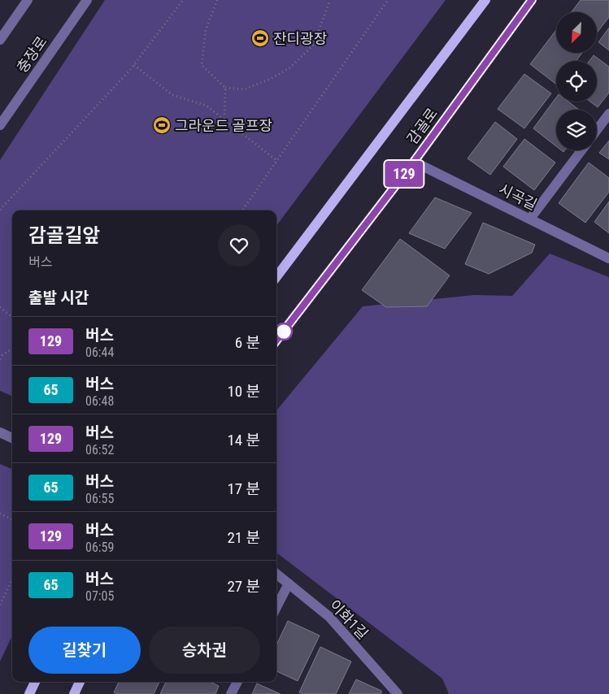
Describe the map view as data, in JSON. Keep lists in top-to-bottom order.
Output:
{
  "streets": {
    "main road": ["감골로"],
    "street": ["충장로", "시곡길", "이화1길"]
  },
  "crossings": [
    ["감골로", "시곡길"]
  ],
  "places": {
    "sports": ["잔디광장", "그라운드 골프장"]
  },
  "lines": ["bus line 129"],
  "north": "bottom left",
  "page": {
    "on_map": "129",
    "heading": [
      ["감골길앞", "버스"],
      "출발 시간"
    ],
    "list": [
      {
        "mark": "129",
        "name": "버스",
        "note": "06:44",
        "value": "6 분"
      },
      {
        "mark": "65",
        "name": "버스",
        "note": "06:48",
        "value": "10 분"
      },
      {
        "mark": "129",
        "name": "버스",
        "note": "06:52",
        "value": "14 분"
      },
      {
        "mark": "65",
        "name": "버스",
        "note": "06:55",
        "value": "17 분"
      },
      {
        "mark": "129",
        "name": "버스",
        "note": "06:59",
        "value": "21 분"
      },
      {
        "mark": "65",
        "name": "버스",
        "note": "07:05",
        "value": "27 분"
      }
    ],
    "buttons": ["길찾기", "승차권"]
  }
}
